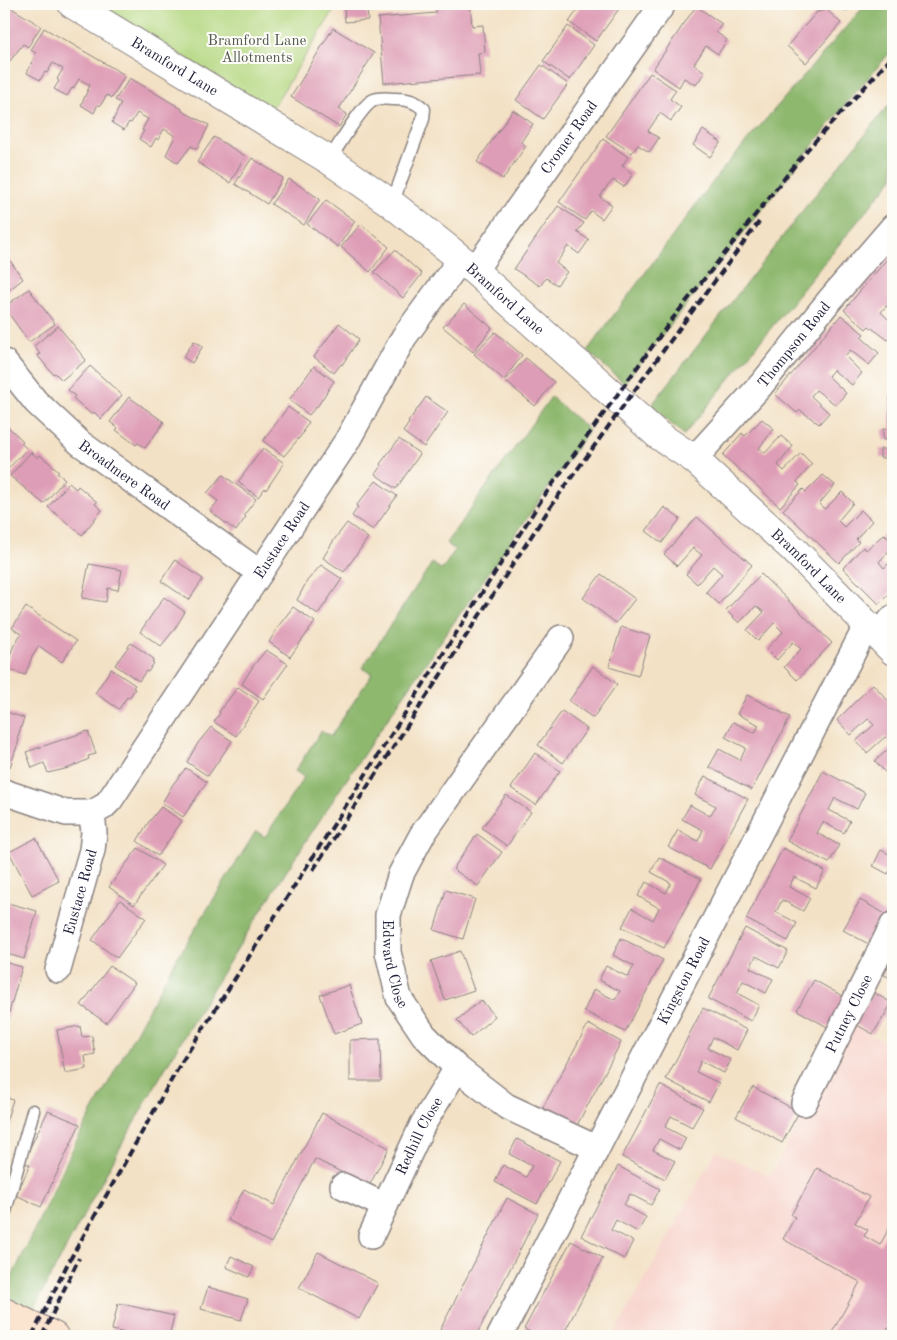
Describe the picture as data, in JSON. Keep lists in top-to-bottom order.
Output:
{
  "streets": {
    "street": [
      "Bramford Lane",
      "Cromer Road",
      "Thompson Road",
      "Broadmere Road",
      "Eustace Road",
      "Edward Close",
      "Kingston Road",
      "Putney Close",
      "Redhill Close"
    ]
  },
  "crossings": [
    ["Bramford Lane", "Cromer Road"],
    ["Bramford Lane", "Thompson Road"],
    ["Bramford Lane", "Eustace Road"],
    ["Bramford Lane", "Kingston Road"],
    ["Cromer Road", "Eustace Road"],
    ["Broadmere Road", "Eustace Road"],
    ["Edward Close", "Kingston Road"],
    ["Edward Close", "Redhill Close"]
  ],
  "parks": ["Bramford Lane Allotments"]
}
